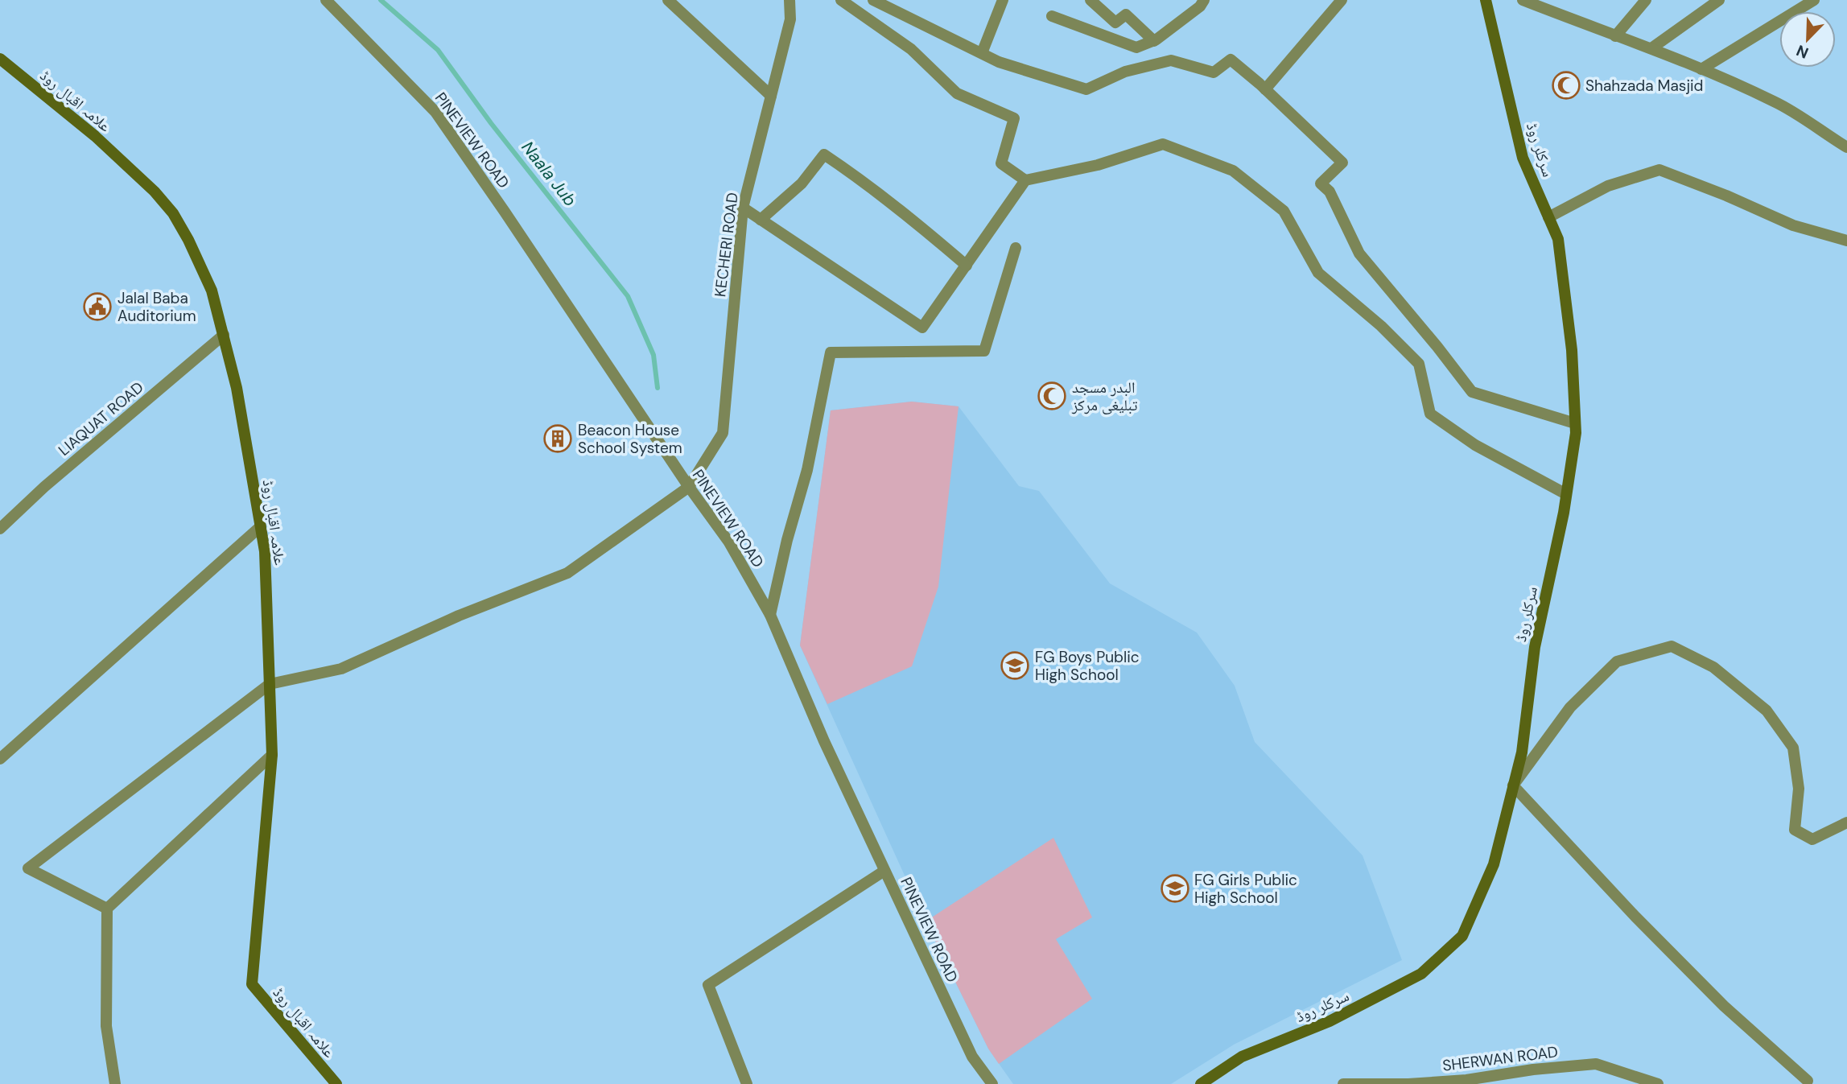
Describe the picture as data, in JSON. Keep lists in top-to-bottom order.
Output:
{
  "streets": {
    "main road": ["علامہ اقبال روڈ", "سرکلر روڈ"],
    "street": [
      "PINEVIEW ROAD",
      "KECHERI ROAD",
      "LIAQUAT ROAD",
      "SHERWAN ROAD"
    ]
  },
  "crossings": [
    ["علامہ اقبال روڈ", "LIAQUAT ROAD"],
    ["PINEVIEW ROAD", "KECHERI ROAD"]
  ],
  "water": ["Naala Jub"],
  "places": {
    "mosque": ["Shahzada Masjid", "البدر مسجد تبلیغی مرکز"],
    "public building": ["Jalal Baba Auditorium"],
    "building": ["Beacon House School System"],
    "school or university": ["FG Boys Public High School", "FG Girls Public High School"]
  },
  "north": "bottom left"
}
